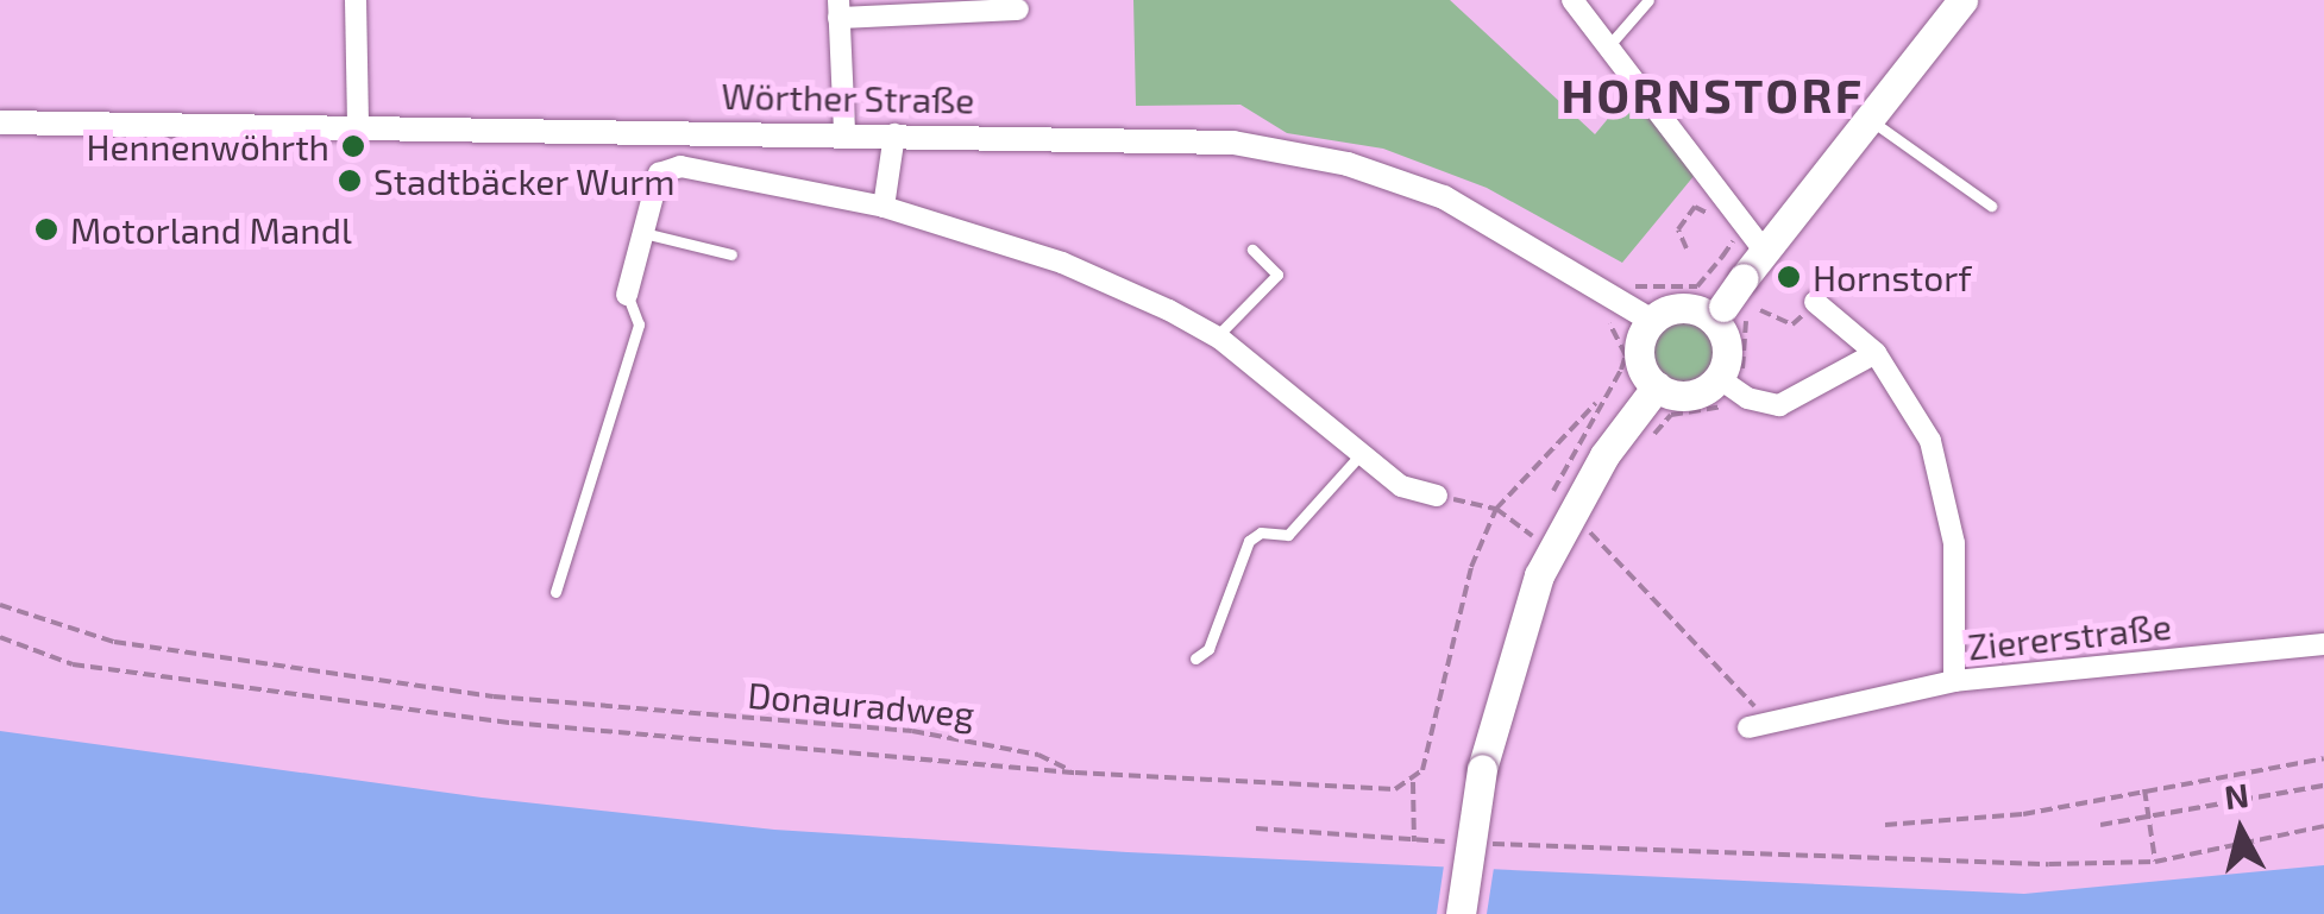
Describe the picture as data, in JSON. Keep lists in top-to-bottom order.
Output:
{
  "streets": {
    "street": ["Wörther Straße", "Ziererstraße"],
    "path": ["Donauradweg"]
  },
  "districts": ["HORNSTORF"],
  "places": [
    "Hennenwöhrth",
    "Stadtbäcker Wurm",
    "Motorland Mandl",
    "Hornstorf"
  ],
  "north": "top"
}
